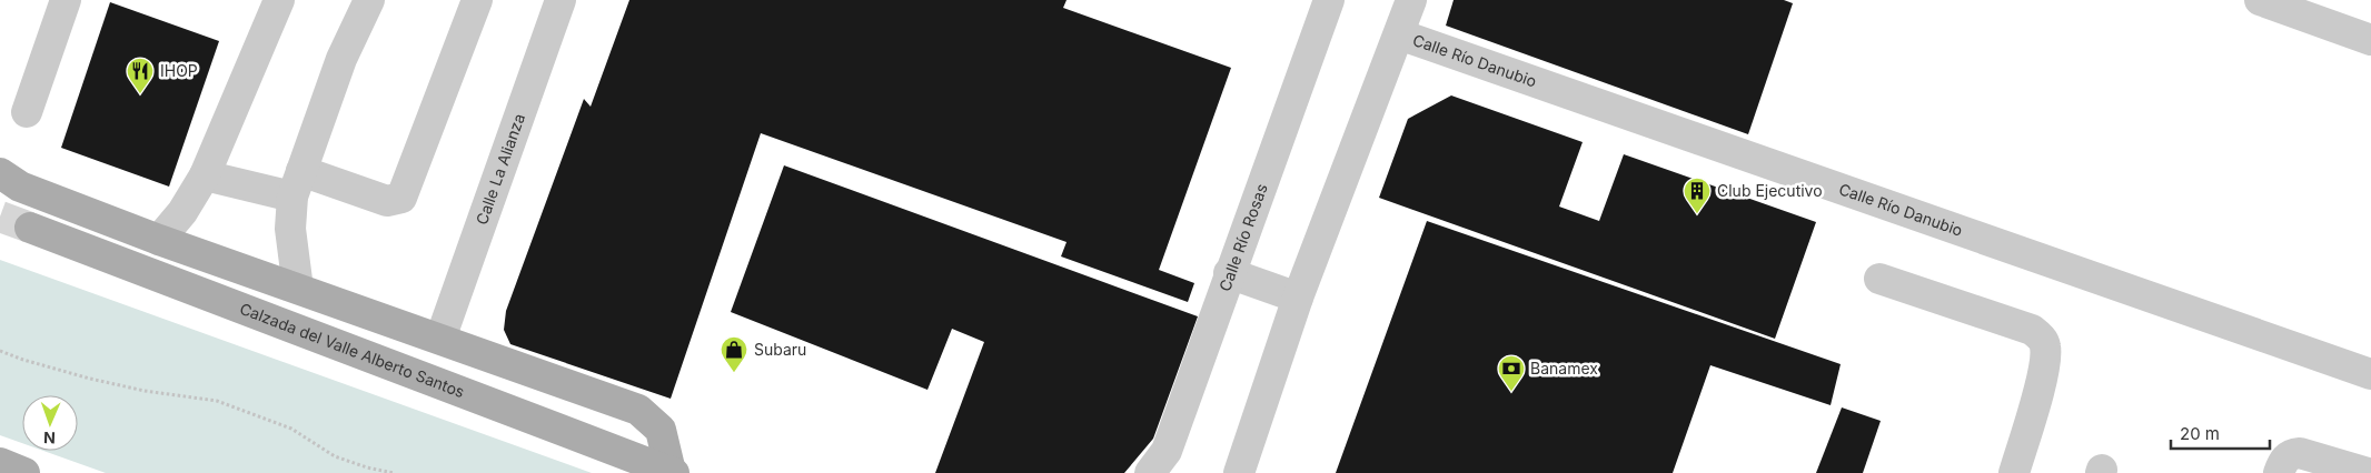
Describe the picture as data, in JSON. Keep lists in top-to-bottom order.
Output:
{
  "streets": {
    "main road": ["Calzada del Valle Alberto Santos"],
    "street": ["Calle Río Danubio", "Calle La Alianza", "Calle Río Rosas"]
  },
  "places": {
    "restaurant": ["IHOP"],
    "building": ["Club Ejecutivo"],
    "shop": ["Subaru"],
    "bank": ["Banamex"]
  },
  "scale_bar": "20 m",
  "north": "bottom"
}
